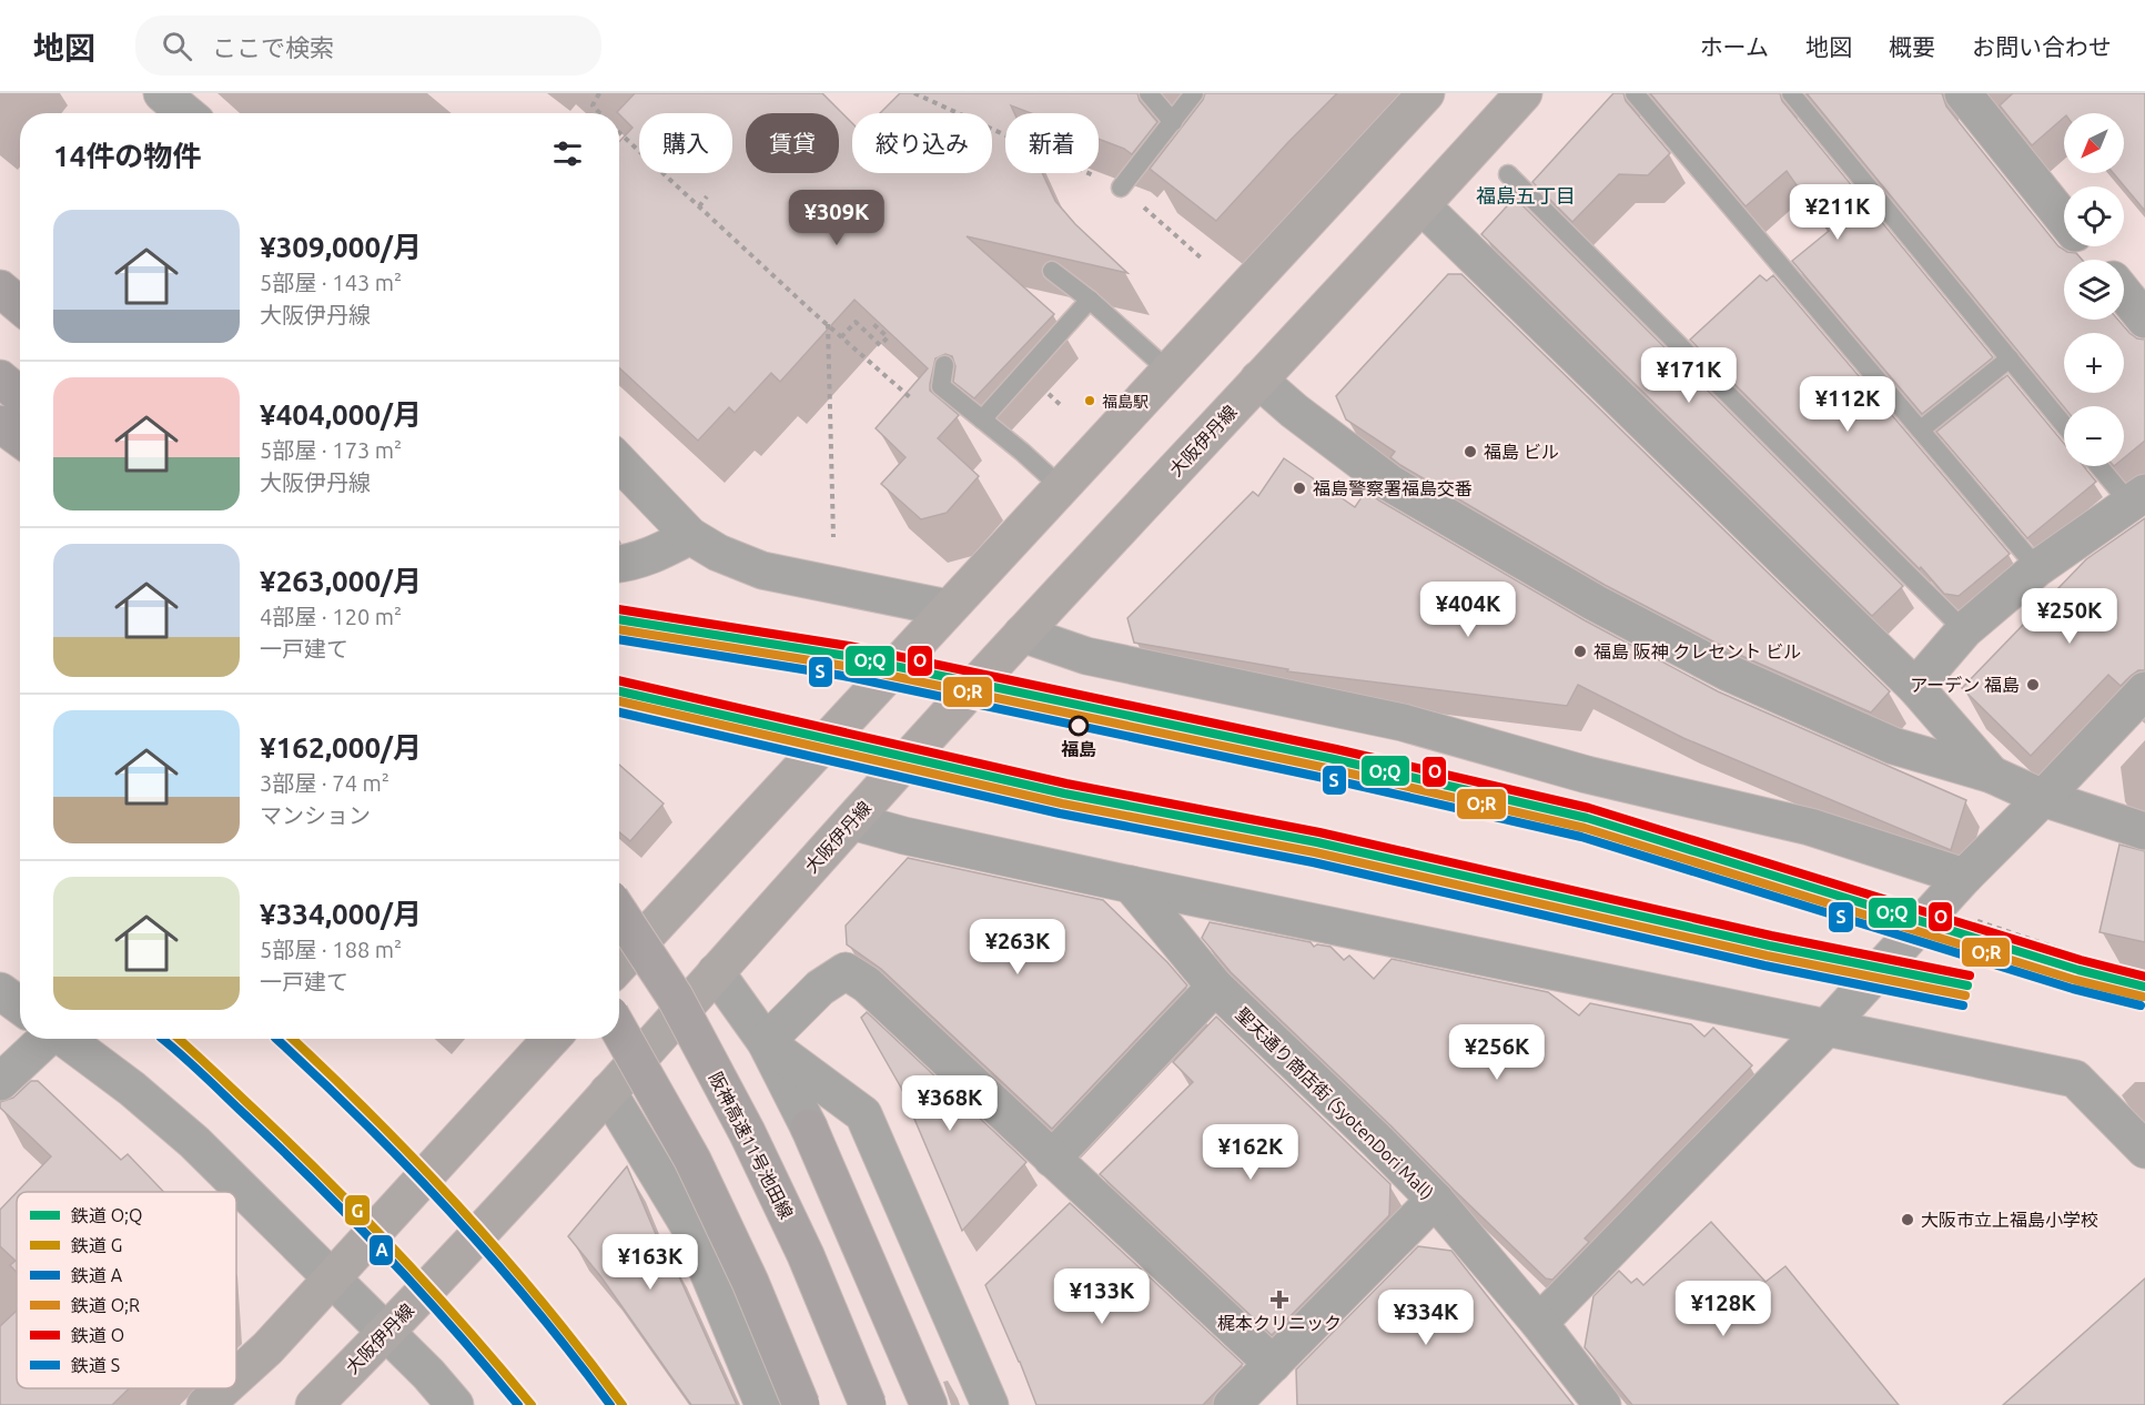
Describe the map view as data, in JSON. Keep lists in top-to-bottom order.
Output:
{
  "streets": {
    "highway": ["阪神高速11号池田線"],
    "main road": ["大阪伊丹線"],
    "street": ["聖天通り商店街 (SyotenDori Mall)"]
  },
  "districts": ["福島五丁目"],
  "places": {
    "other": [
      "福島駅",
      "福島 ビル",
      "福島警察署福島交番",
      "福島 阪神 クレセント ビル",
      "アーデン 福島",
      "福島",
      "大阪市立上福島小学校"
    ],
    "health": ["梶本クリニック"]
  },
  "lines": [
    "rail line O",
    "rail line O;Q",
    "rail line O;R",
    "rail line S",
    "rail line G",
    "rail line A"
  ],
  "legend": [
    "鉄道 O;Q",
    "鉄道 G",
    "鉄道 A",
    "鉄道 O;R",
    "鉄道 O",
    "鉄道 S"
  ],
  "north": "bottom left",
  "page": {
    "header": "地図",
    "search": "ここで検索",
    "nav": [
      "ホーム",
      "地図",
      "概要",
      "お問い合わせ"
    ],
    "map_buttons": ["+", "−"],
    "chip": [
      "購入",
      "賃貸",
      "絞り込み",
      "新着"
    ],
    "heading": "14件の物件",
    "price": [
      "¥211K",
      "¥309K",
      "¥171K",
      "¥112K",
      "¥404K",
      "¥250K",
      "¥263K",
      "¥256K",
      "¥368K",
      "¥162K",
      "¥163K",
      "¥133K",
      "¥128K",
      "¥334K"
    ],
    "list": [
      {
        "name": "¥309,000/月",
        "note": "5部屋 · 143 m² · 大阪伊丹線"
      },
      {
        "name": "¥404,000/月",
        "note": "5部屋 · 173 m² · 大阪伊丹線"
      },
      {
        "name": "¥263,000/月",
        "note": "4部屋 · 120 m² · 一戸建て"
      },
      {
        "name": "¥162,000/月",
        "note": "3部屋 · 74 m² · マンション"
      },
      {
        "name": "¥334,000/月",
        "note": "5部屋 · 188 m² · 一戸建て"
      }
    ]
  }
}
